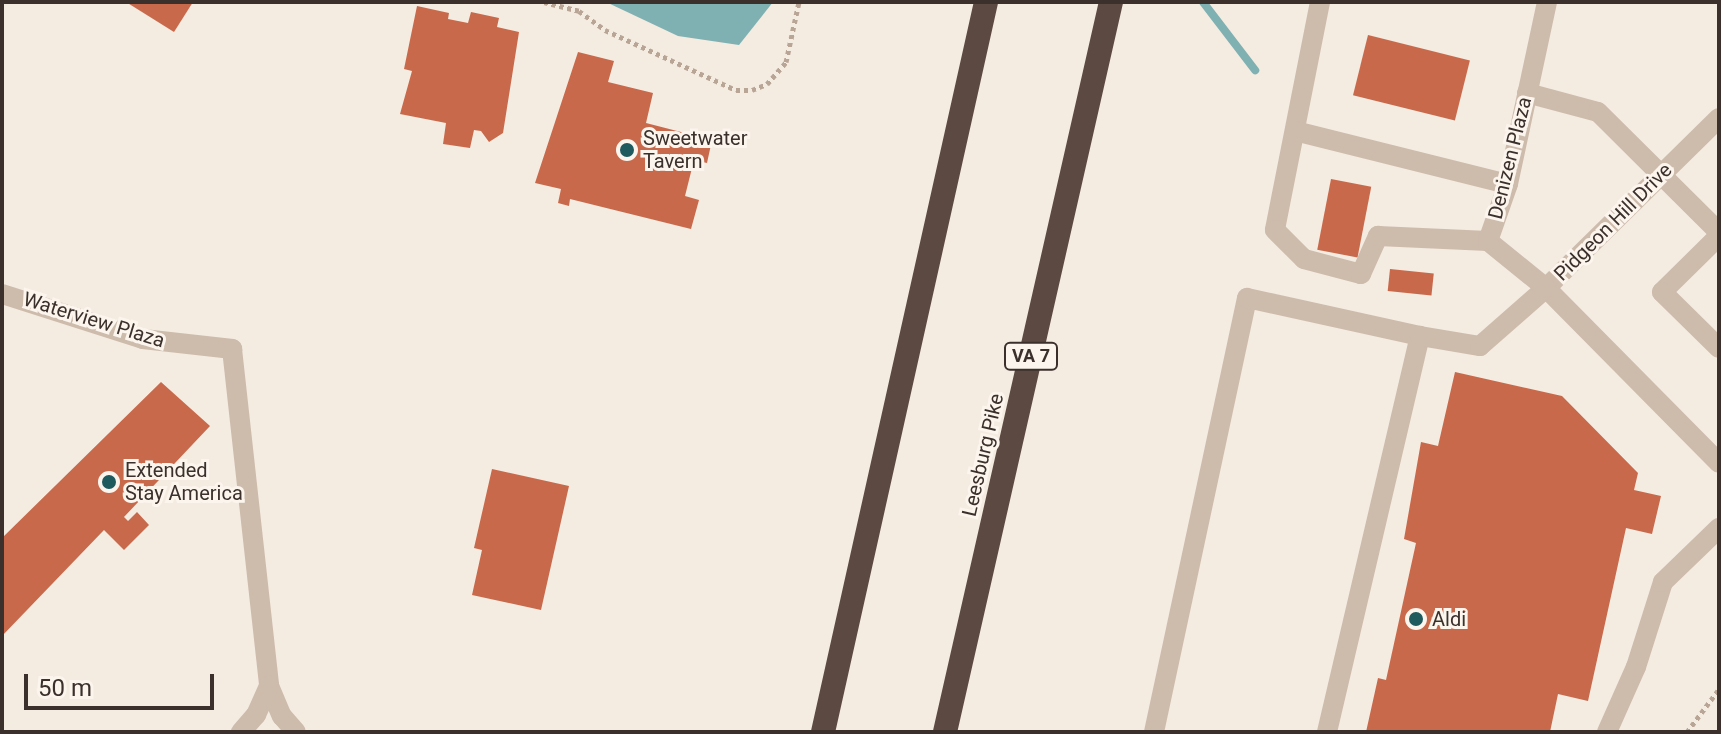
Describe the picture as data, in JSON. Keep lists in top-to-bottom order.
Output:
{
  "streets": {
    "highway": ["VA 7", "Leesburg Pike"],
    "street": ["Denizen Plaza", "Pidgeon Hill Drive", "Waterview Plaza"]
  },
  "crossings": [
    ["Denizen Plaza", "Pidgeon Hill Drive"]
  ],
  "places": ["Sweetwater Tavern", "Extended Stay America", "Aldi"],
  "scale_bar": "50 m"
}
